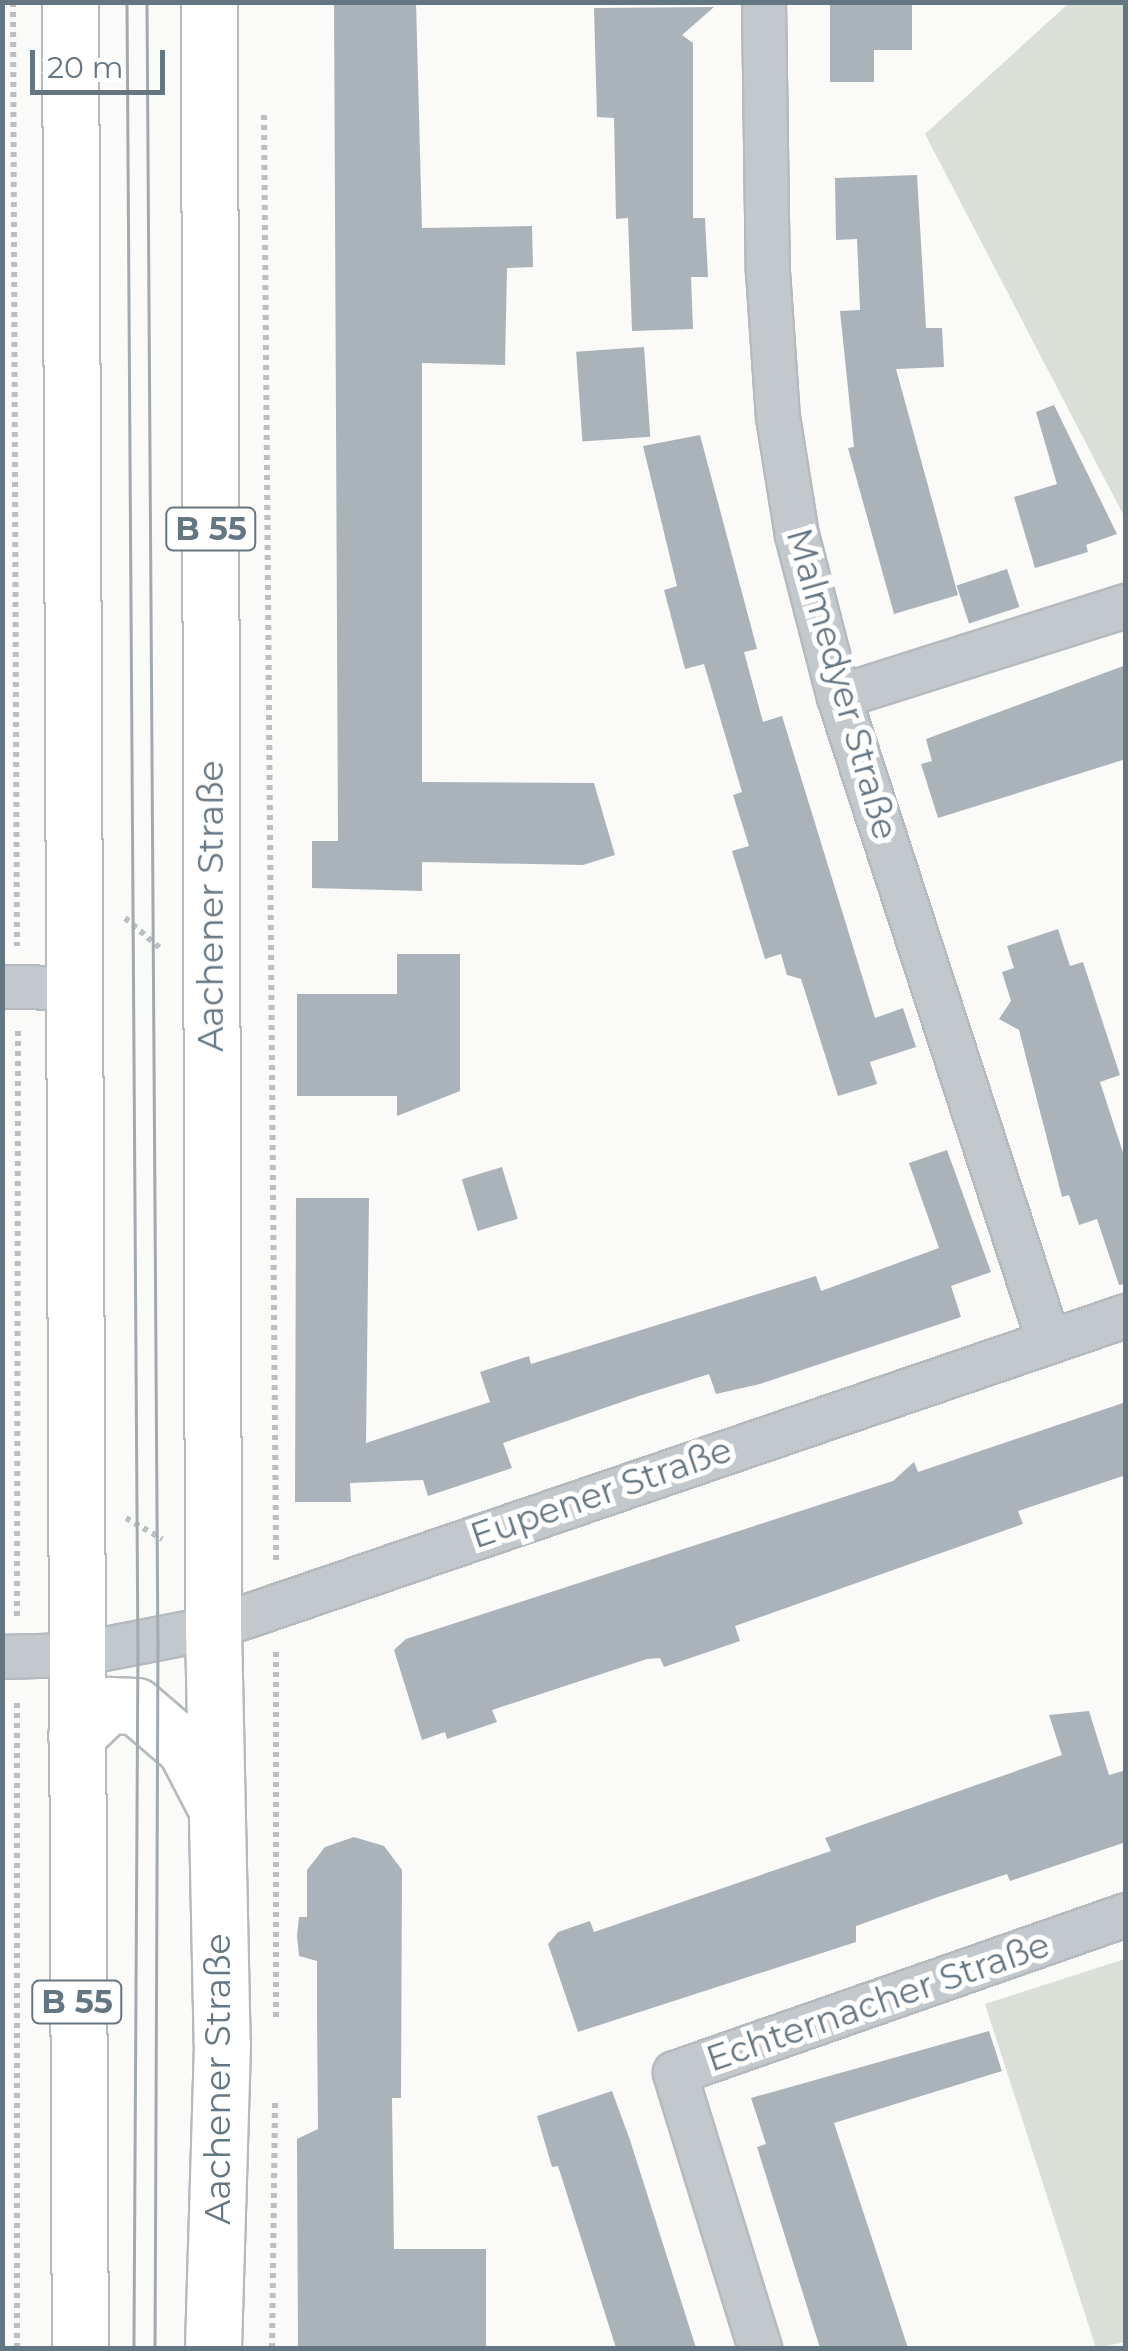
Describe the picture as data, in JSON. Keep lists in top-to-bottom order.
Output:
{
  "streets": {
    "main road": ["B 55", "Aachener Straße"],
    "street": ["Malmedyer Straße", "Eupener Straße", "Echternacher Straße"]
  },
  "crossings": [
    ["B 55", "Aachener Straße"],
    ["B 55", "Eupener Straße"],
    ["Malmedyer Straße", "Eupener Straße"],
    ["Aachener Straße", "Eupener Straße"]
  ],
  "scale_bar": "20 m"
}
